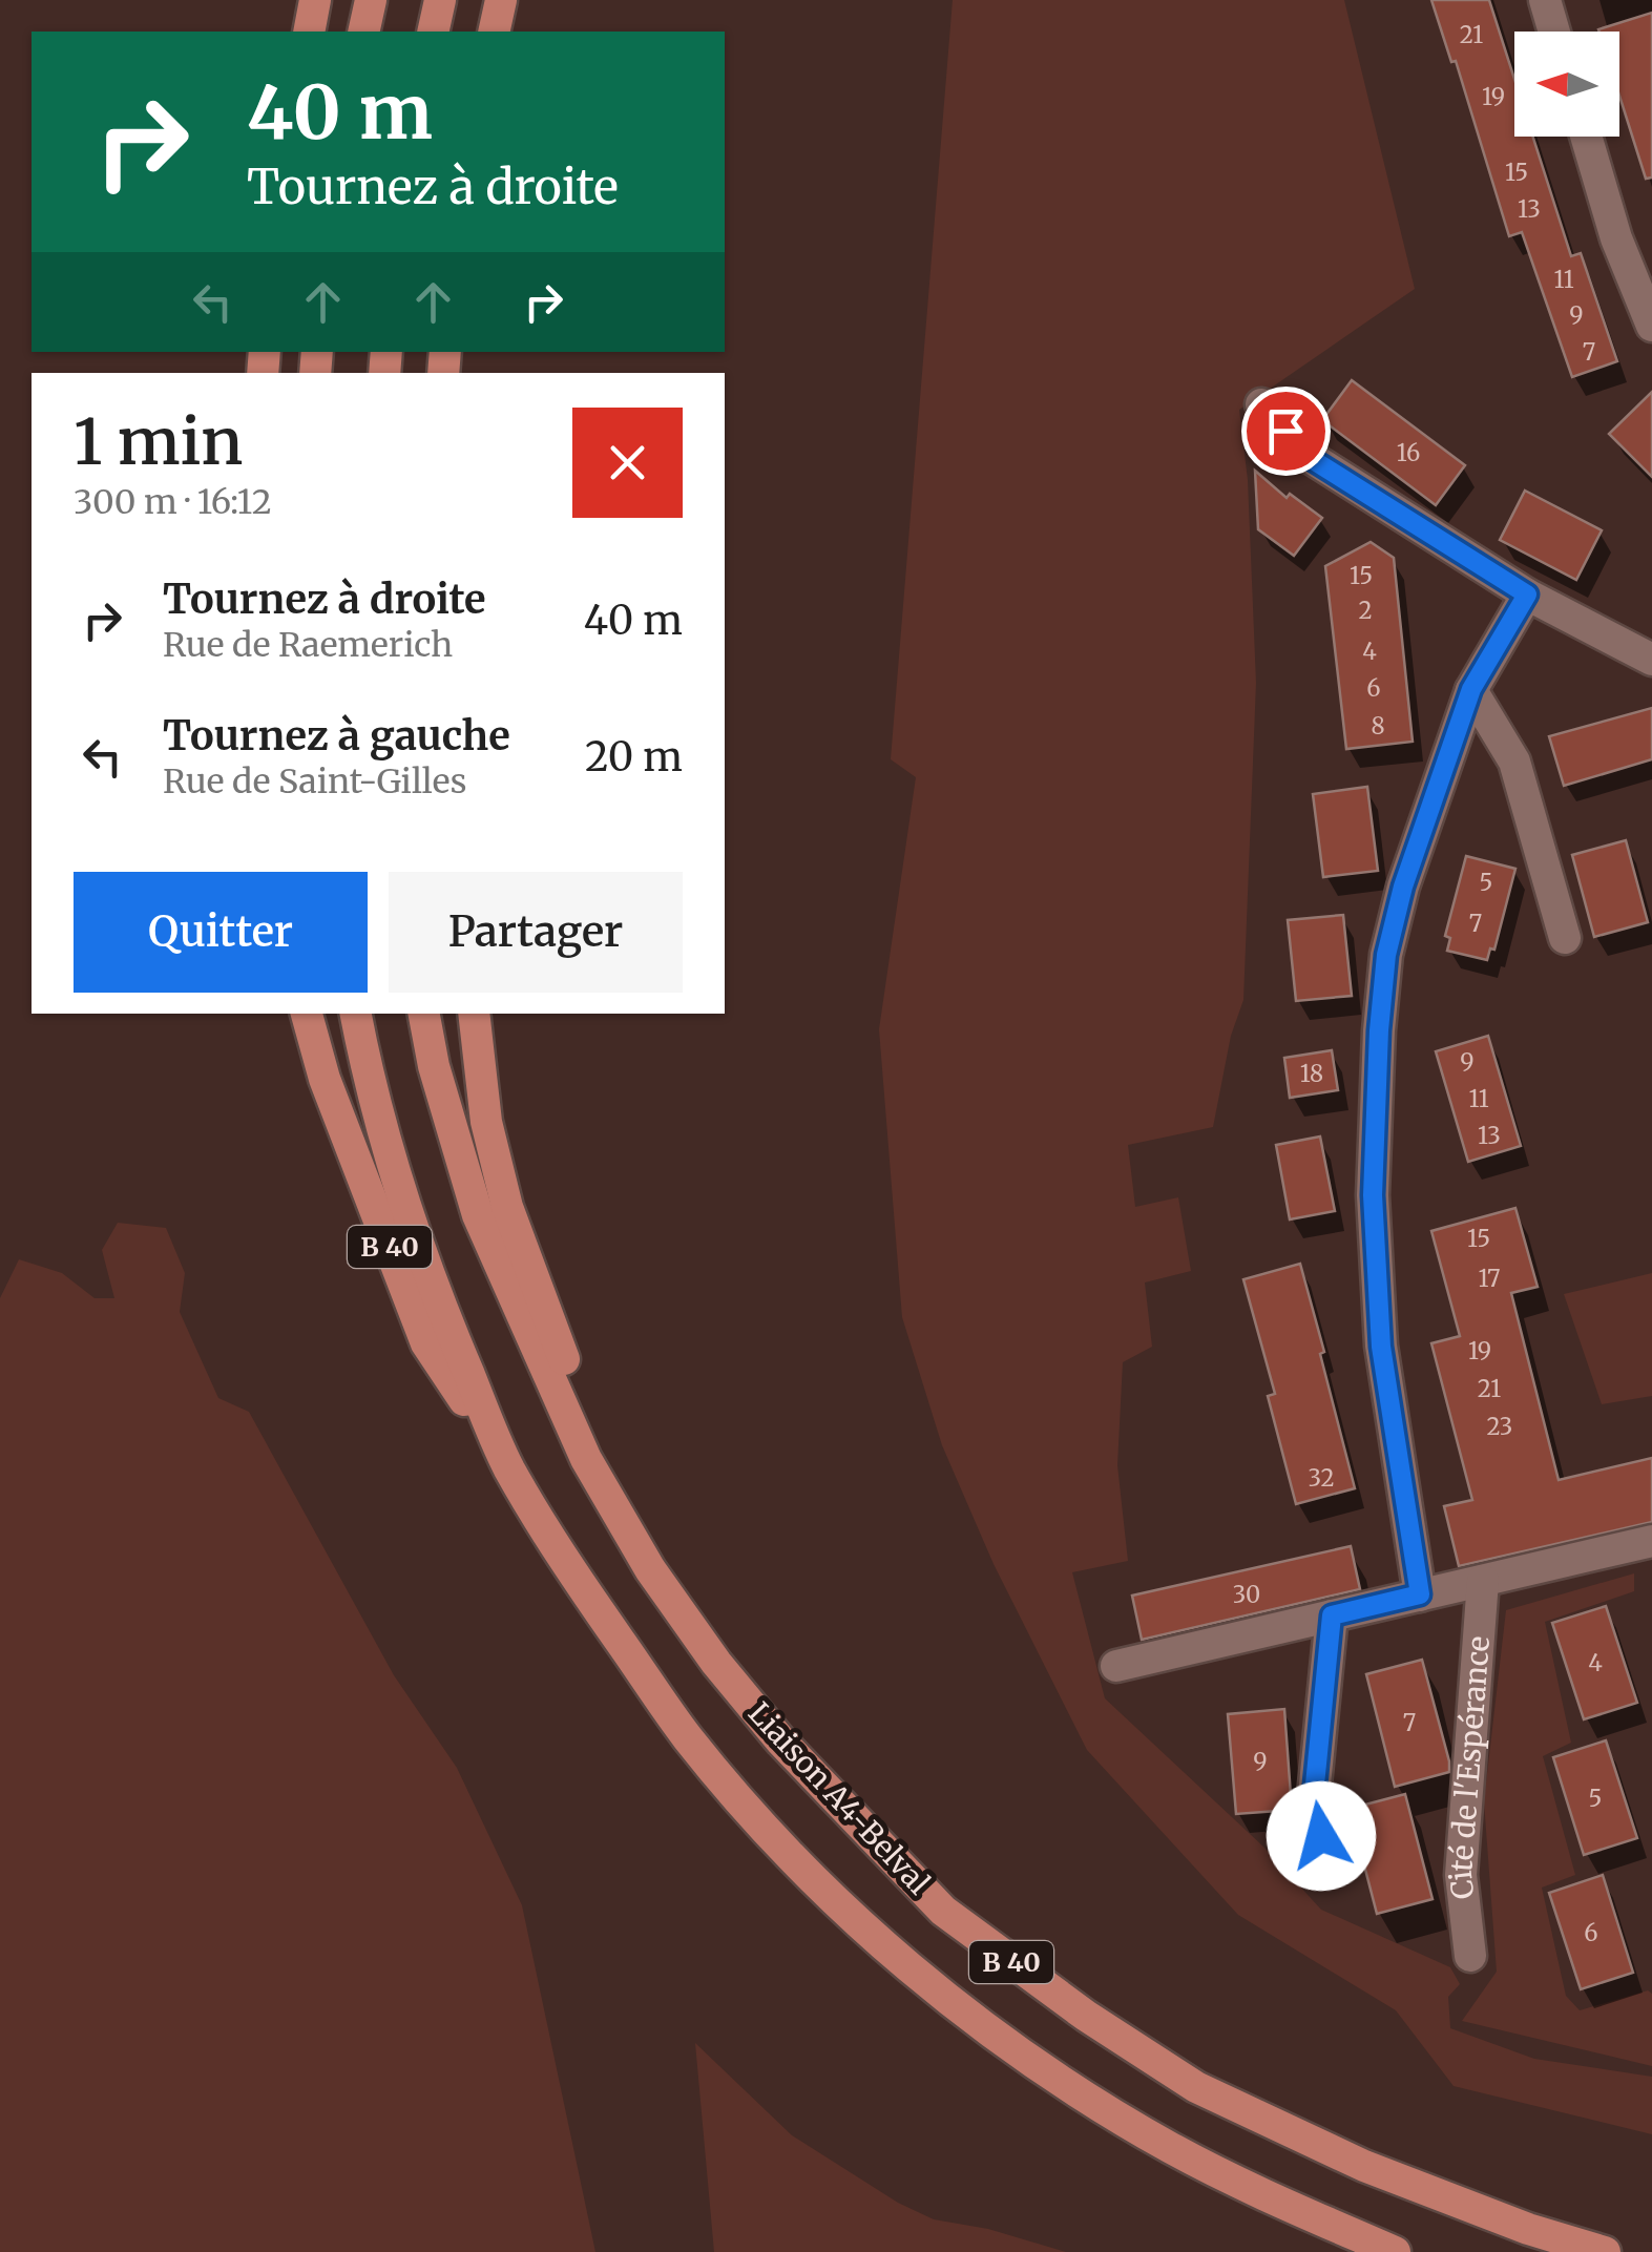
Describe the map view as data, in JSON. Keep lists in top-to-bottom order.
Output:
{
  "streets": {
    "highway": ["B 40", "Liaison A4-Belval"],
    "street": ["Cité de l'Espérance"]
  },
  "crossings": [
    ["B 40", "Liaison A4-Belval"]
  ],
  "house_numbers": [
    "21",
    "19",
    "15",
    "13",
    "11",
    "9",
    "7",
    "16",
    "15",
    "2",
    "4",
    "6",
    "8",
    "5",
    "7",
    "9",
    "18",
    "11",
    "13",
    "15",
    "17",
    "19",
    "21",
    "23",
    "32",
    "30",
    "4",
    "7",
    "9",
    "5",
    "6"
  ],
  "north": "left",
  "page": {
    "turn": ["40 m", "Tournez à droite"],
    "heading": ["1 min", "300 m · 16:12"],
    "list": [
      {
        "name": "Tournez à droite",
        "note": "Rue de Raemerich",
        "value": "40 m"
      },
      {
        "name": "Tournez à gauche",
        "note": "Rue de Saint-Gilles",
        "value": "20 m"
      }
    ],
    "buttons": ["Quitter", "Partager"]
  }
}
